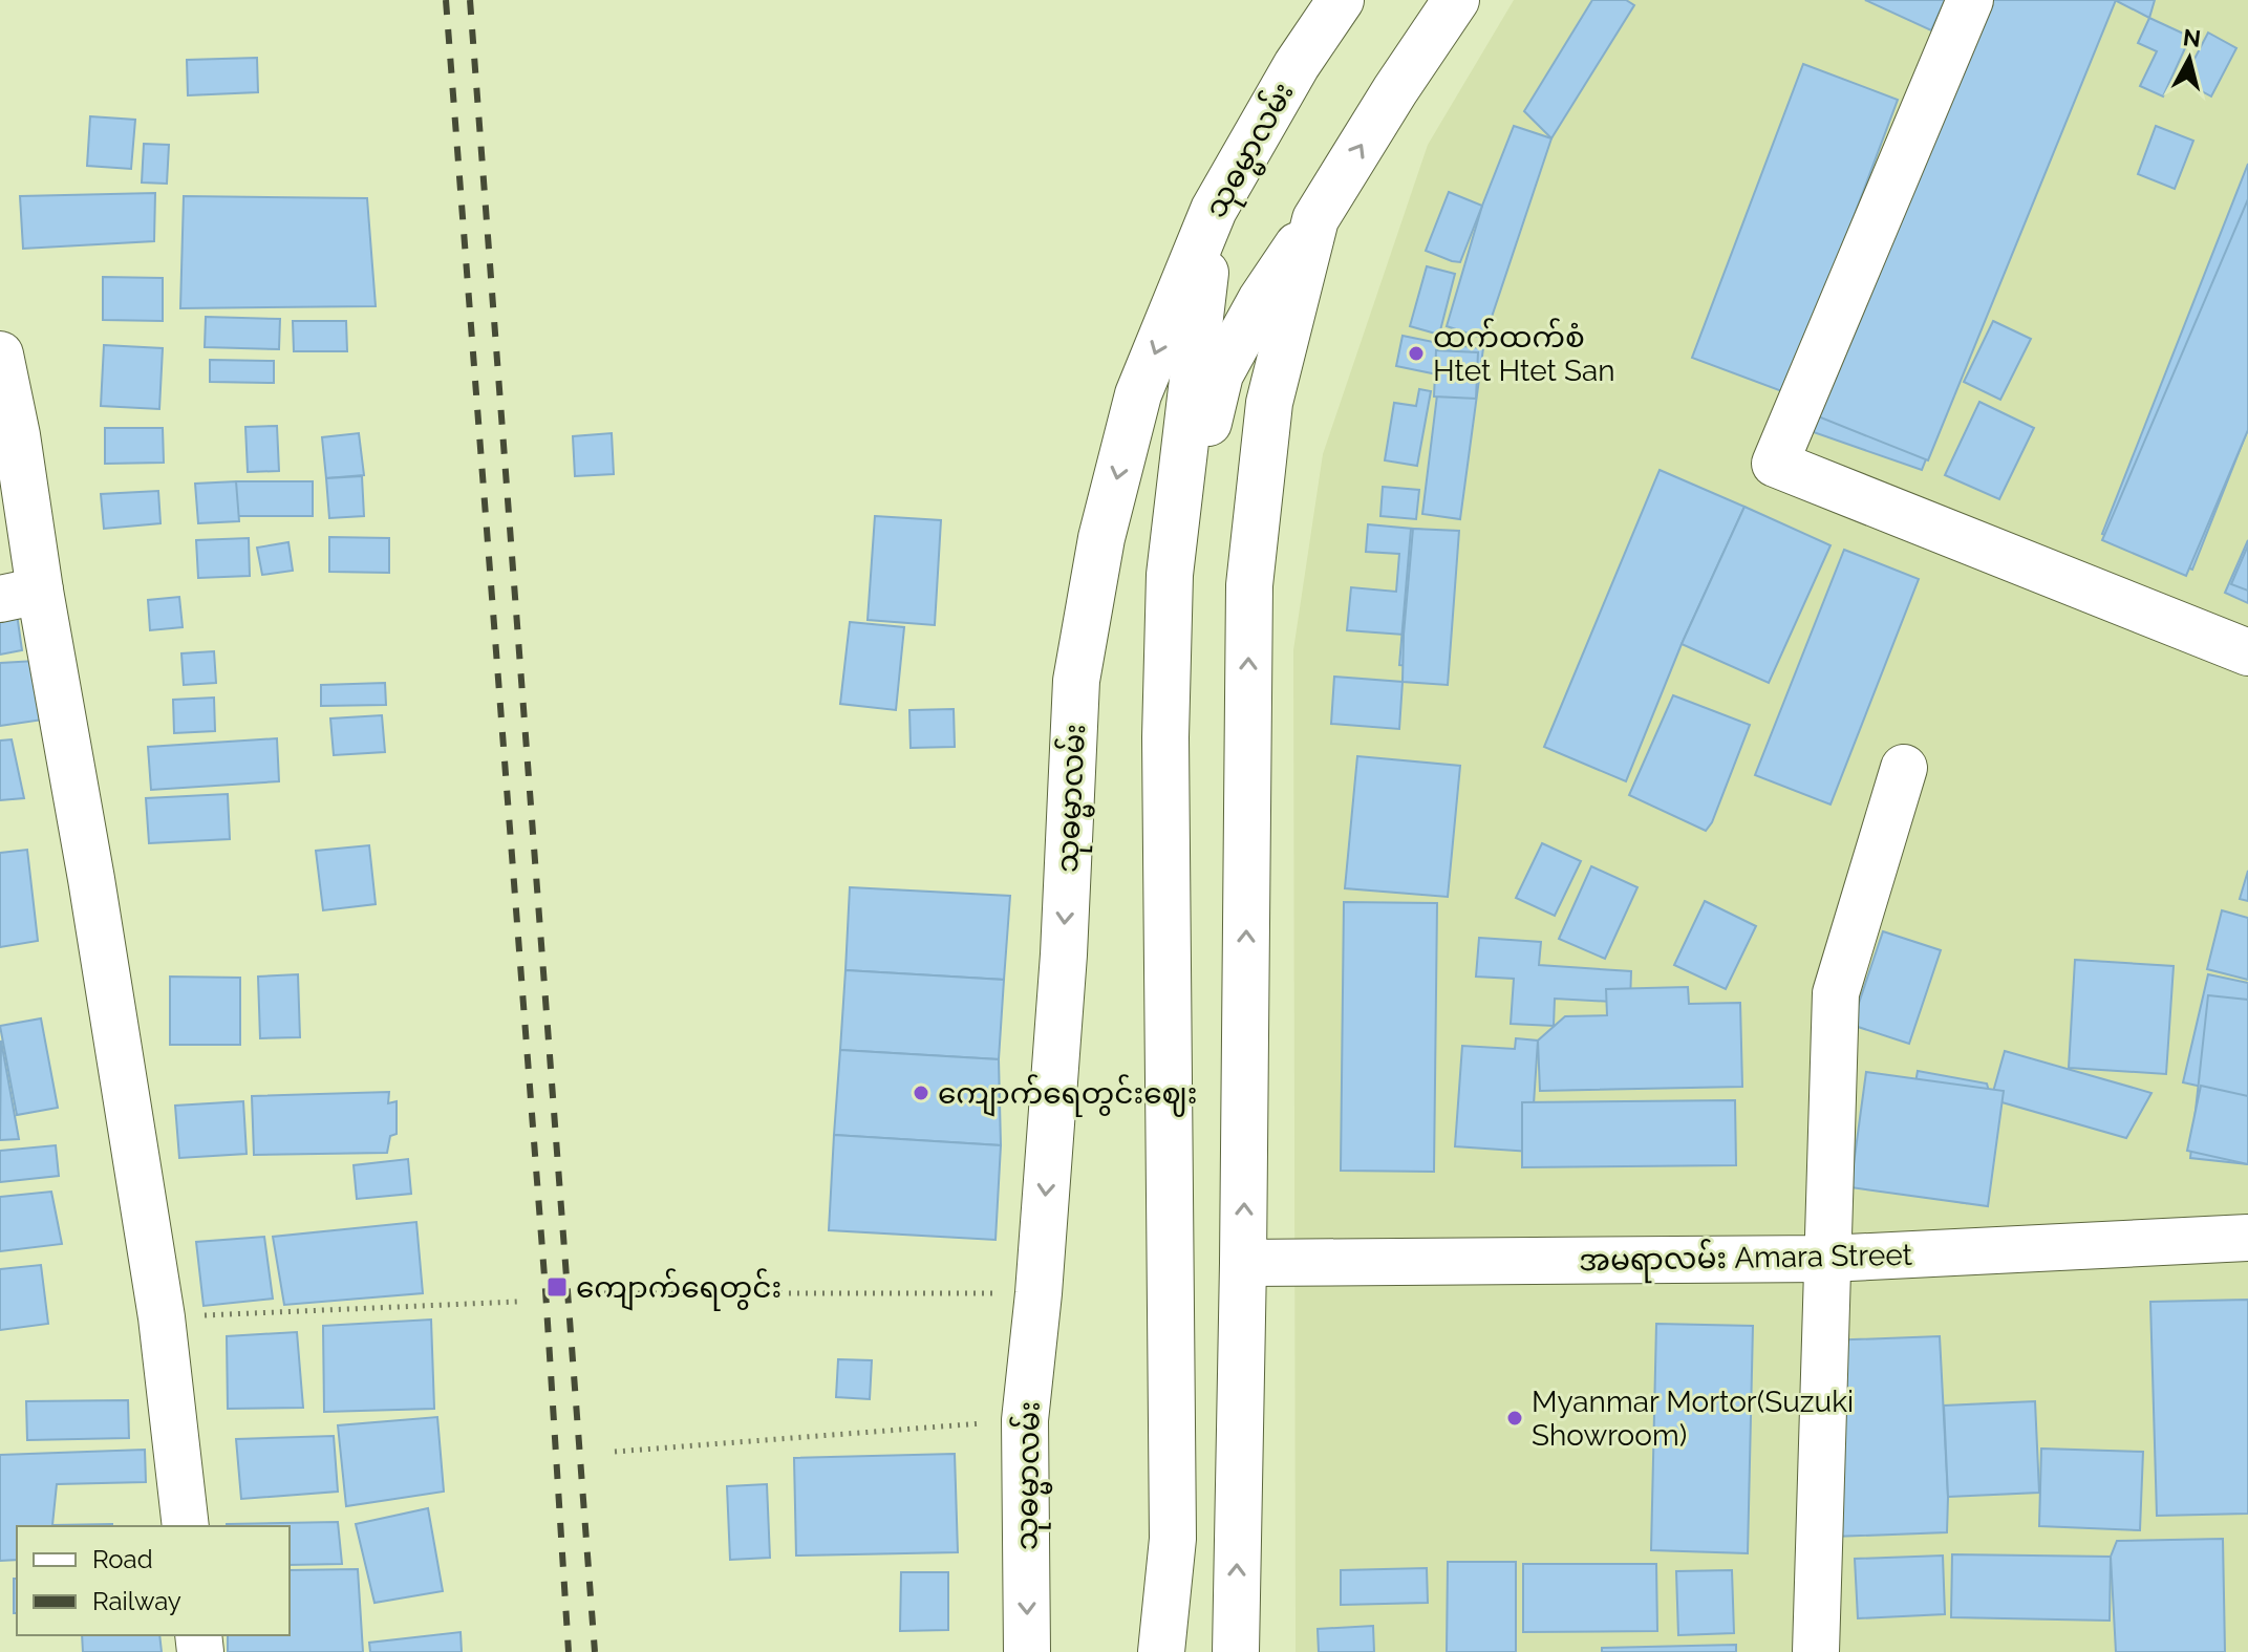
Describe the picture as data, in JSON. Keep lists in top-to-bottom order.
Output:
{
  "streets": {
    "main road": ["သုဓမ္မာလမ်း", "အမရာလမ်း Amara Street"]
  },
  "places": {
    "other": ["ထက်ထက်စံ Htet Htet San", "ကျောက်ရေတွင်းဈေး", "Myanmar Mortor(Suzuki Showroom)"],
    "transit": ["ကျောက်ရေတွင်း"]
  },
  "legend": ["Road", "Railway"],
  "north": "top"
}
